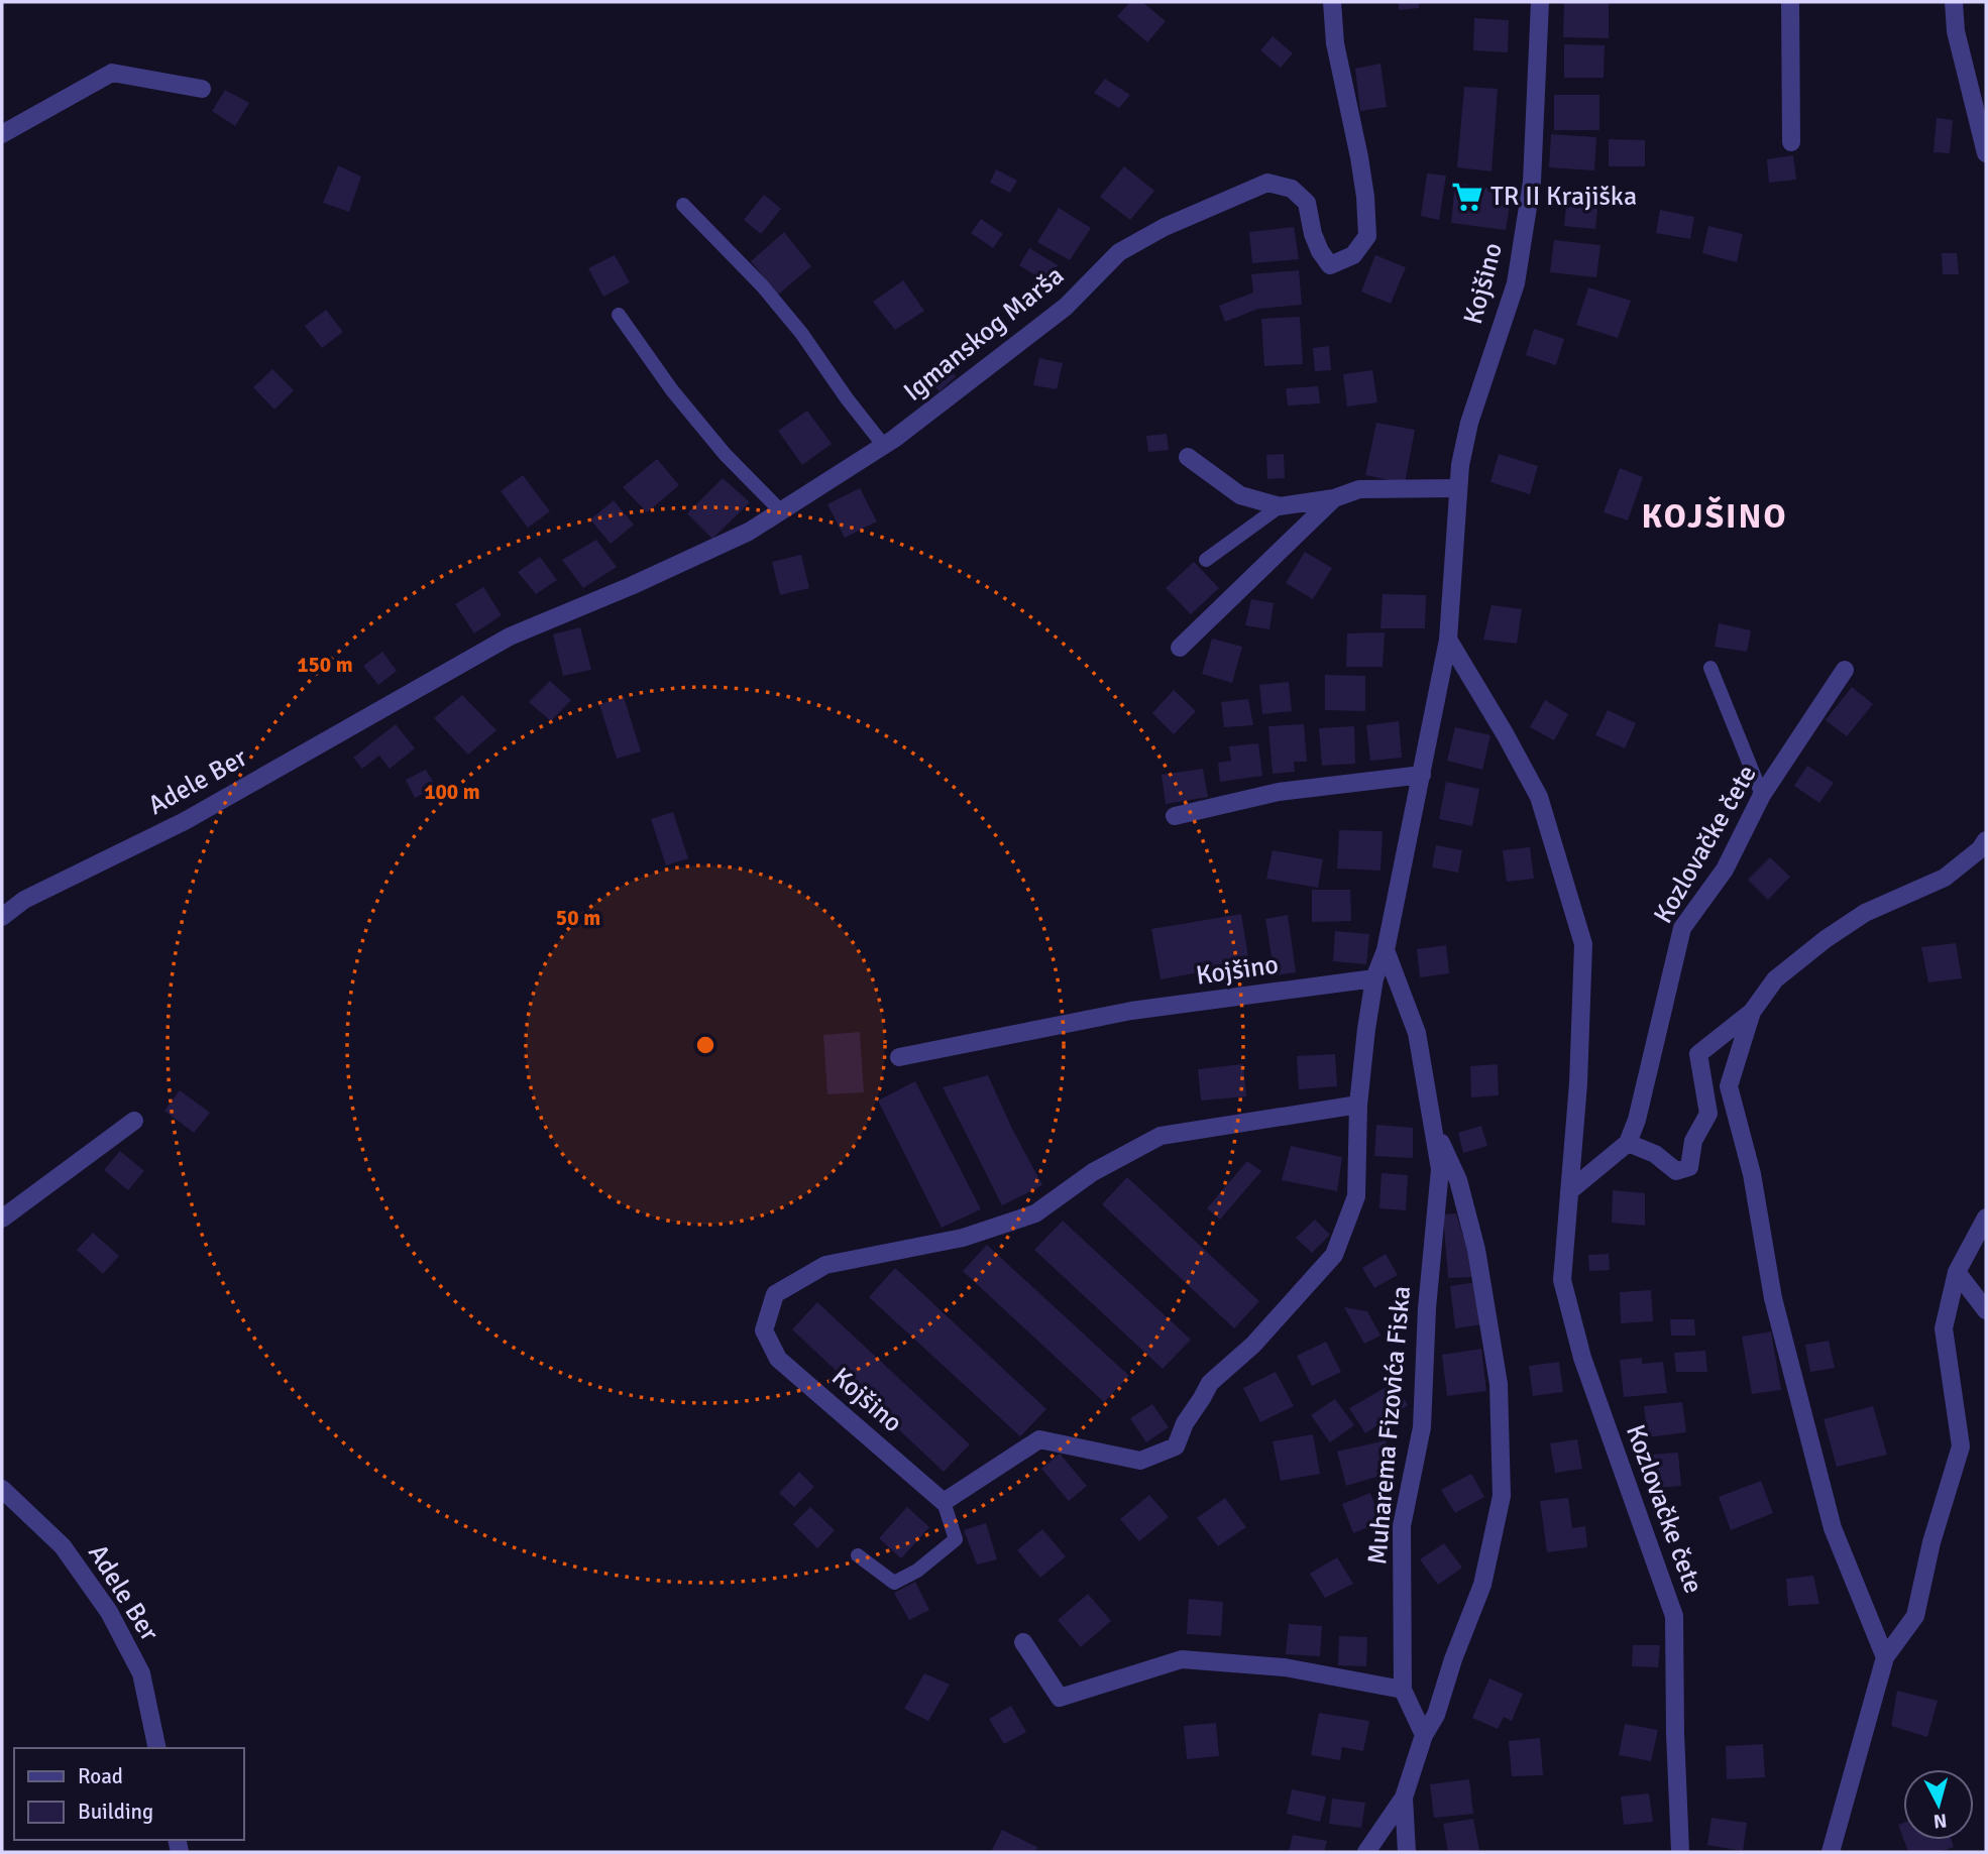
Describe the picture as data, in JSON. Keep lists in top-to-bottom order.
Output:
{
  "streets": {
    "street": [
      "Kojšino",
      "Igmanskog Marša",
      "Adele Ber",
      "Kozlovačke čete",
      "Muharema Fizovića Fiska"
    ]
  },
  "crossings": [
    ["Kojšino", "Kozlovačke čete"],
    ["Kojšino", "Muharema Fizovića Fiska"],
    ["Igmanskog Marša", "Adele Ber"]
  ],
  "districts": ["KOJŠINO"],
  "places": {
    "supermarket": ["TR II Krajiška"]
  },
  "legend": ["Road", "Building"],
  "north": "bottom",
  "rings": ["150 m", "100 m", "50 m"]
}
